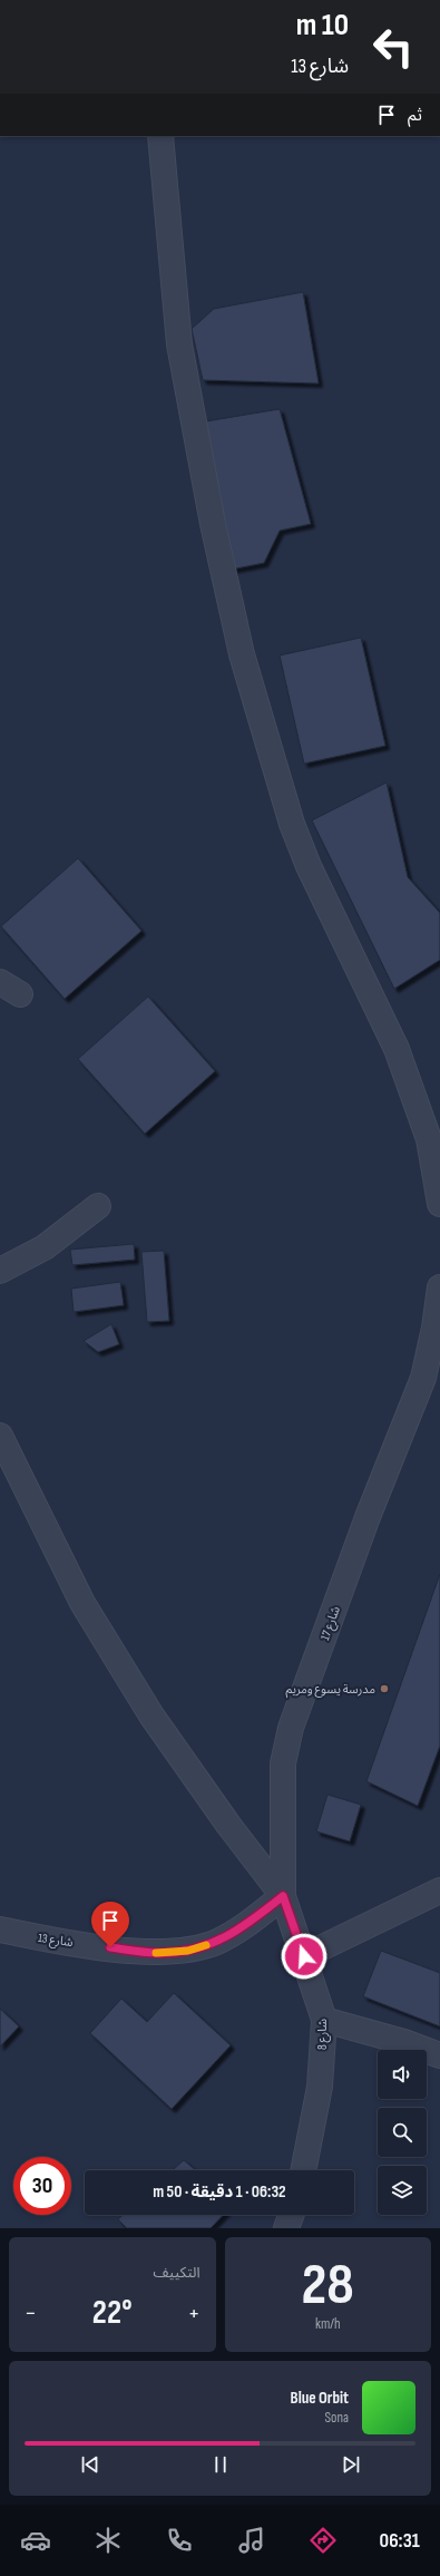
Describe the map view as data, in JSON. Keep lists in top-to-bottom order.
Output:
{
  "streets": {
    "street": ["شارع 17", "شارع 13", "شارع 8"]
  },
  "crossings": [
    ["شارع 17", "شارع 13"],
    ["شارع 17", "شارع 8"],
    ["شارع 13", "شارع 8"]
  ],
  "places": ["مدرسة يسوع ومريم"],
  "page": {
    "turn": ["10 m", "شارع 13"],
    "then": "ثم",
    "limit": "30",
    "trip": "06:32 · 1 دقيقة · 50 m",
    "tile": [
      ["28", "km/h"],
      "التكييف"
    ],
    "heat": ["−", "22°", "+"],
    "song": ["Blue Orbit", "Sona"],
    "tabs": "06:31"
  }
}
